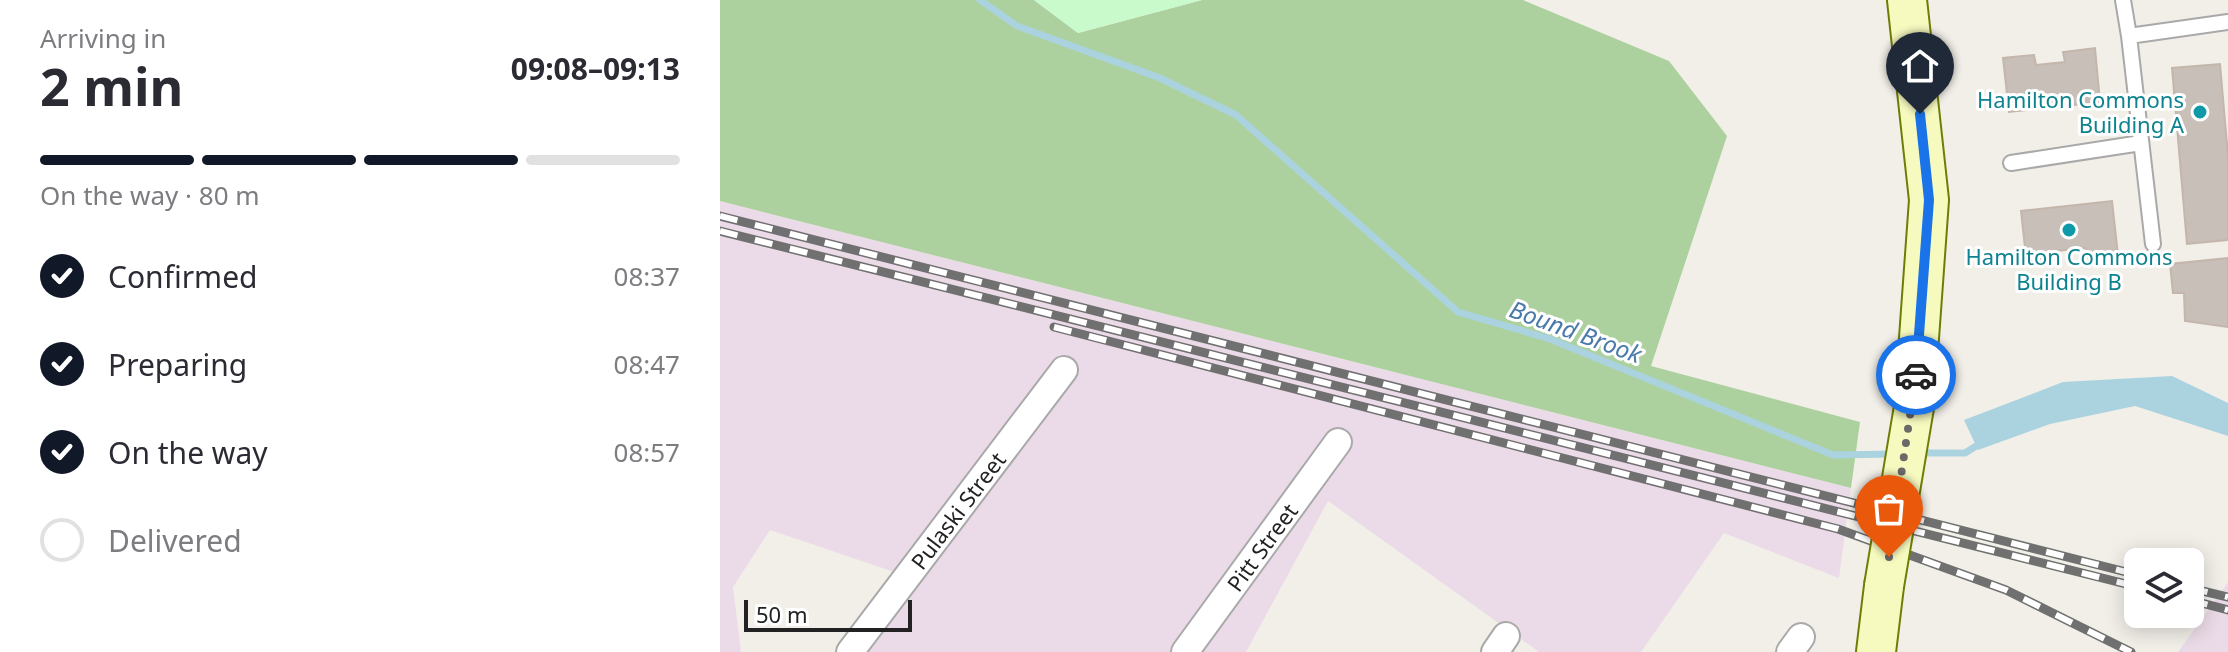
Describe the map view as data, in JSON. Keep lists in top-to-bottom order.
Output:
{
  "streets": {
    "street": ["Pulaski Street", "Pitt Street"]
  },
  "water": ["Bound Brook"],
  "places": ["Hamilton Commons Building A", "Hamilton Commons Building B"],
  "scale_bar": "50 m",
  "page": {
    "heading": ["2 min", "Arriving in", "09:08–09:13"],
    "bar": "On the way · 80 m",
    "list": [
      ["Confirmed", "08:37"],
      ["Preparing", "08:47"],
      ["On the way", "08:57"],
      "Delivered"
    ],
    "scale": "50 m"
  }
}
